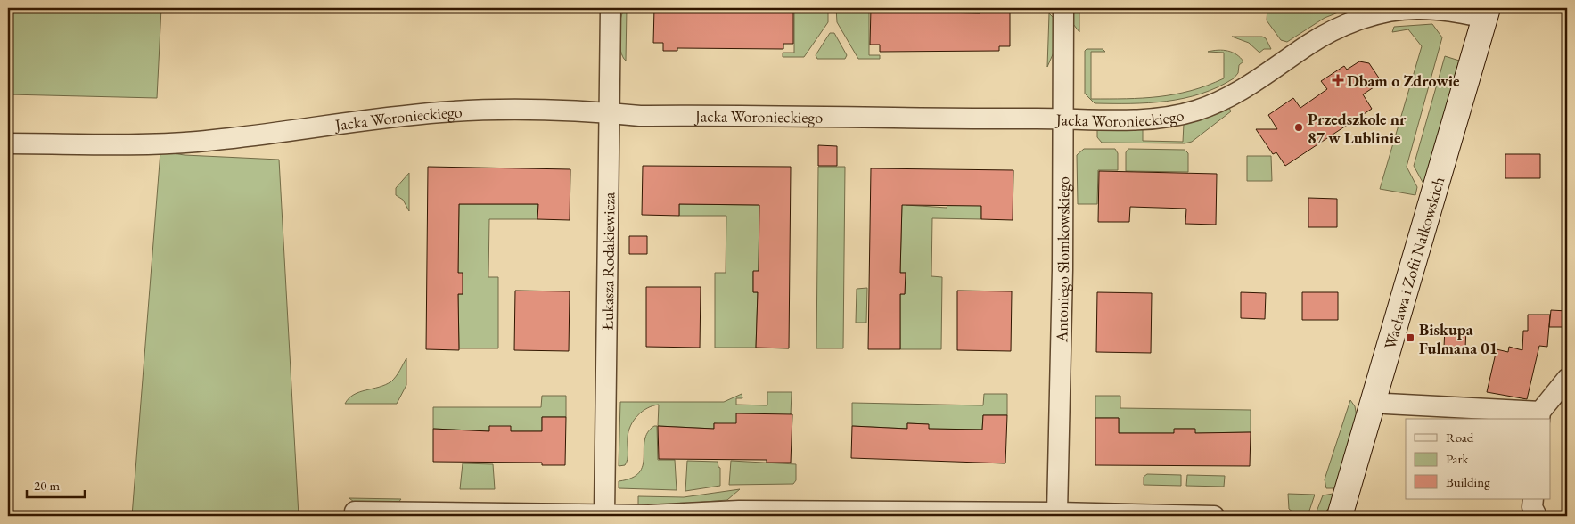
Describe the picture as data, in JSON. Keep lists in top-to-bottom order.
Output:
{
  "streets": {
    "street": [
      "Jacka Woronieckiego",
      "Antoniego Słomkowskiego",
      "Łukasza Rodakiewicza",
      "Wacława i Zofii Nałkowskich"
    ]
  },
  "crossings": [
    ["Jacka Woronieckiego", "Antoniego Słomkowskiego"],
    ["Jacka Woronieckiego", "Łukasza Rodakiewicza"],
    ["Jacka Woronieckiego", "Wacława i Zofii Nałkowskich"]
  ],
  "places": {
    "health": ["Dbam o Zdrowie"],
    "other": ["Przedszkole nr 87 w Lublinie"],
    "transit": ["Biskupa Fulmana 01"]
  },
  "legend": ["Road", "Park", "Building"],
  "scale_bar": "20 m"
}
